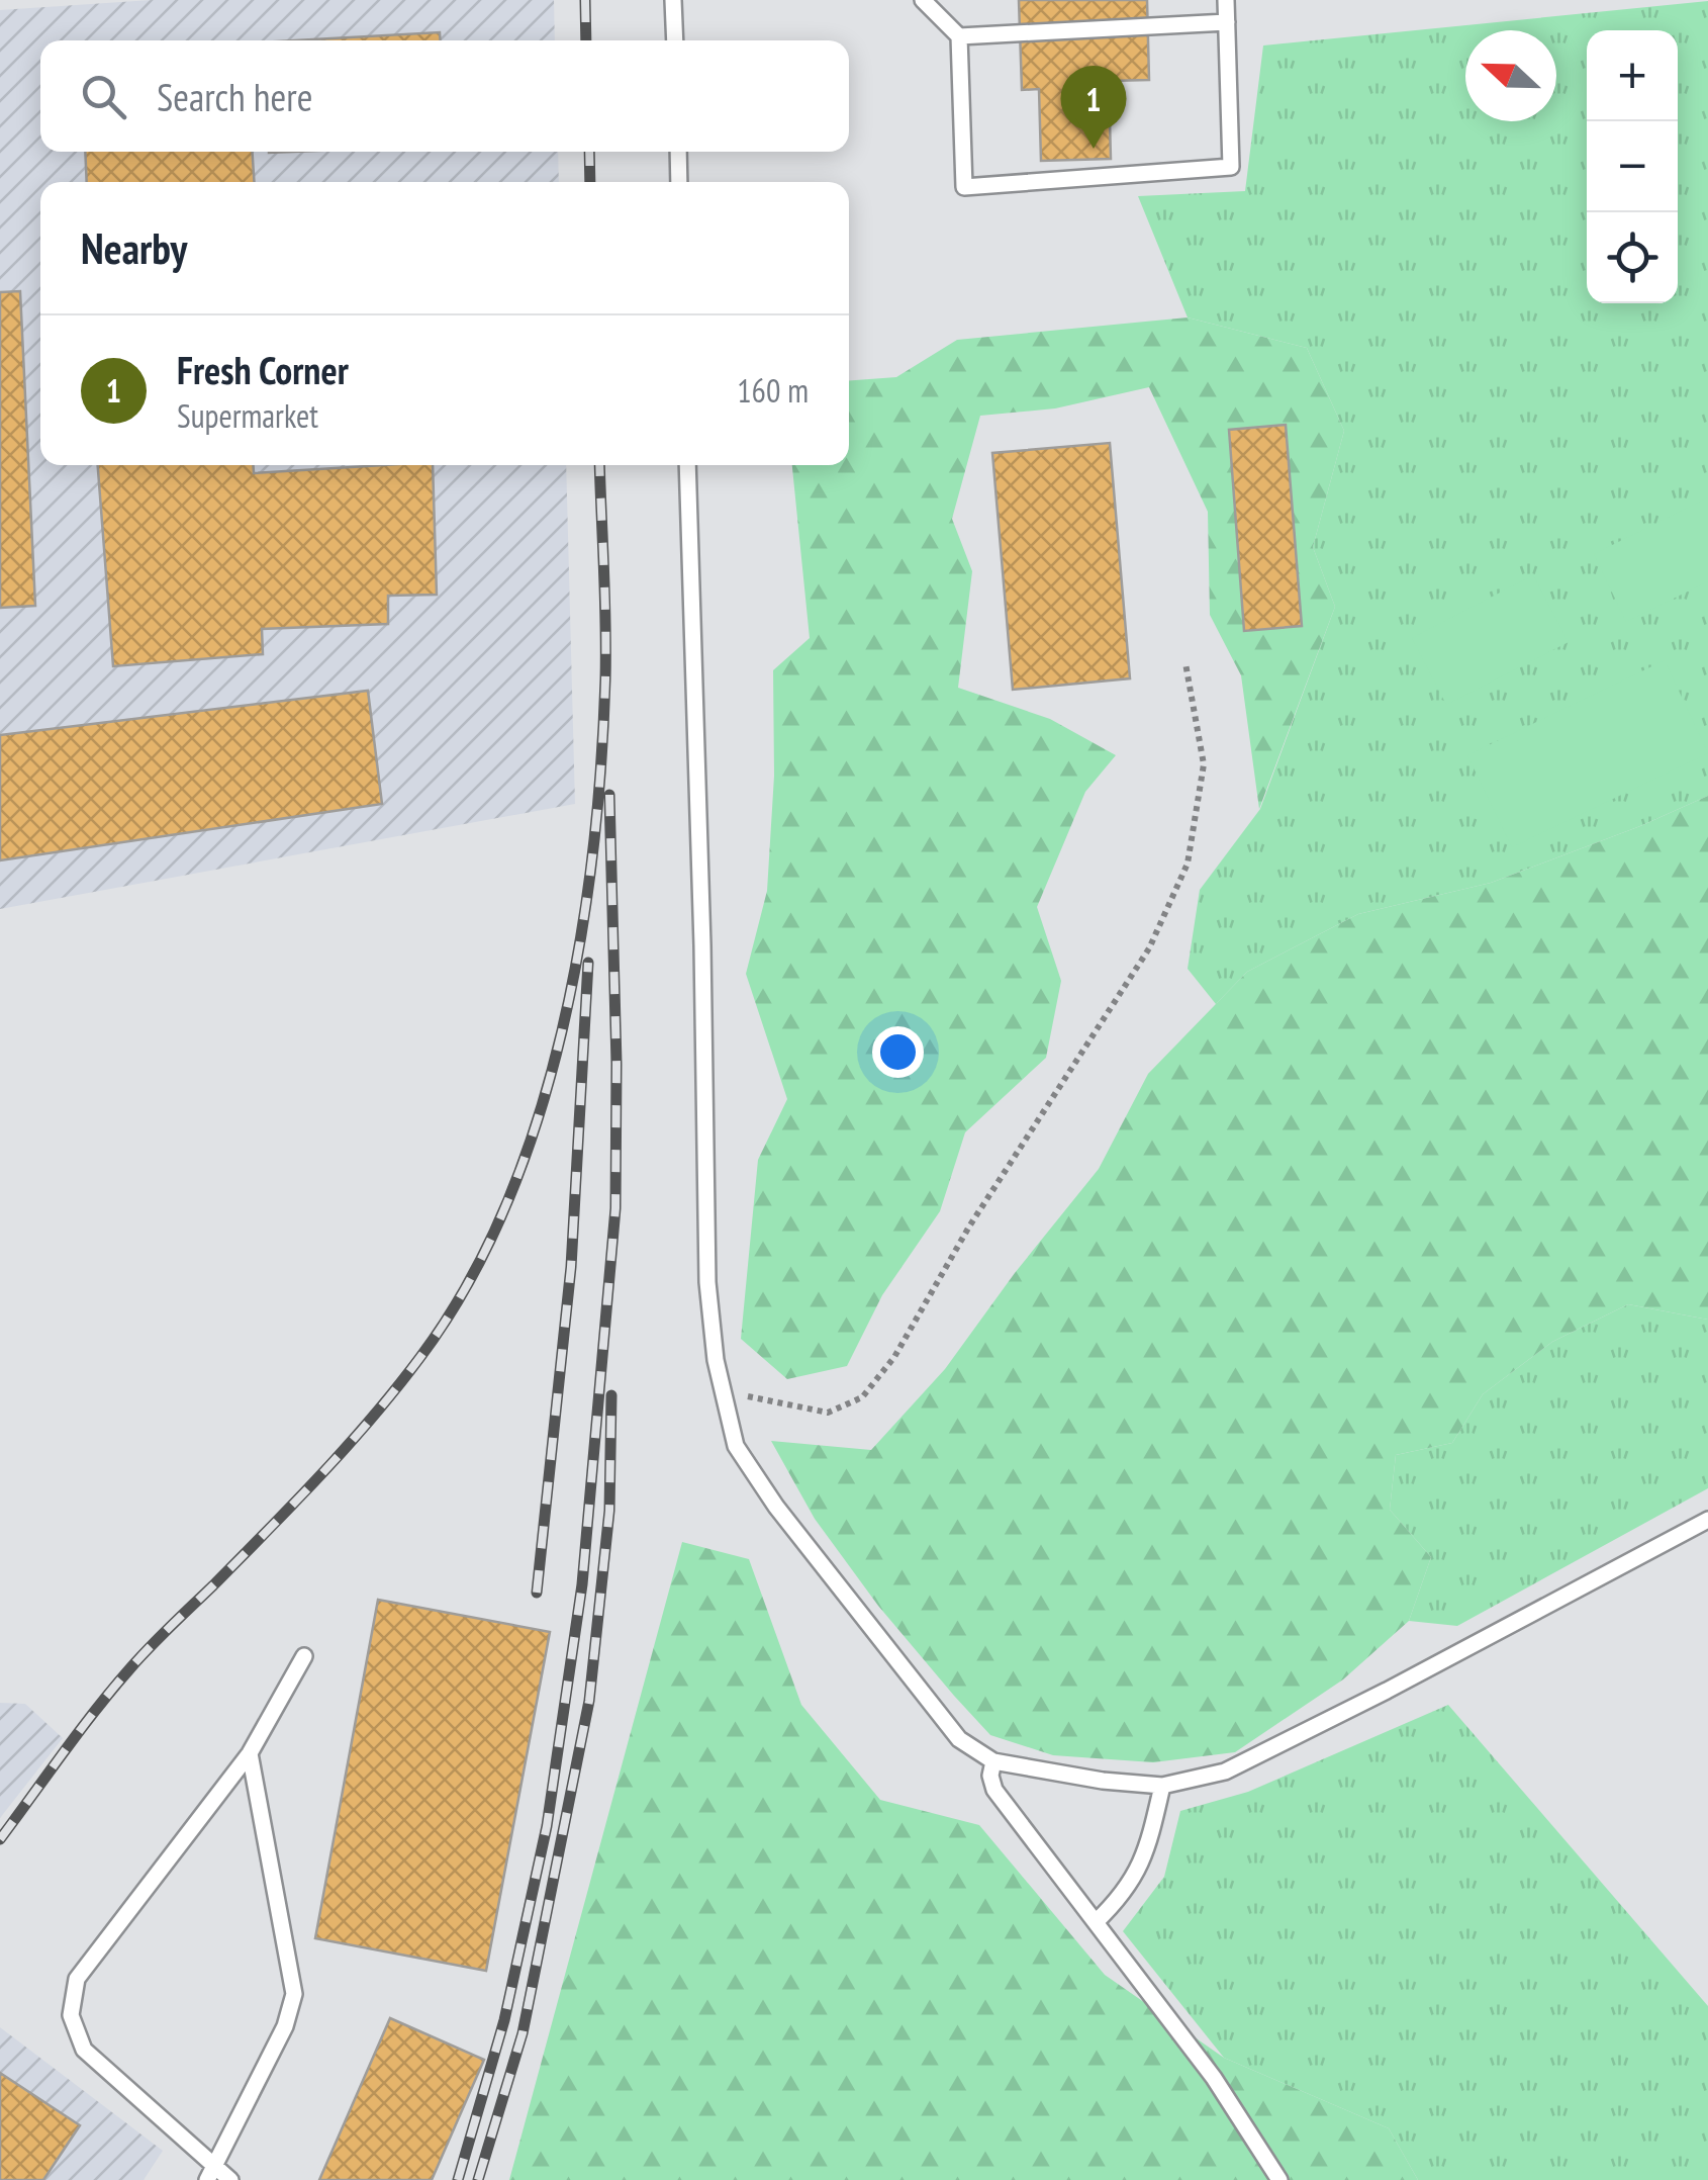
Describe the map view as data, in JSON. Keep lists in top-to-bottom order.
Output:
{
  "north": "left",
  "page": {
    "map_buttons": ["+", "−"],
    "search": "Search here",
    "pins": "1",
    "heading": "Nearby",
    "list": [
      {
        "mark": "1",
        "name": "Fresh Corner",
        "note": "Supermarket",
        "value": "160 m"
      }
    ]
  }
}
